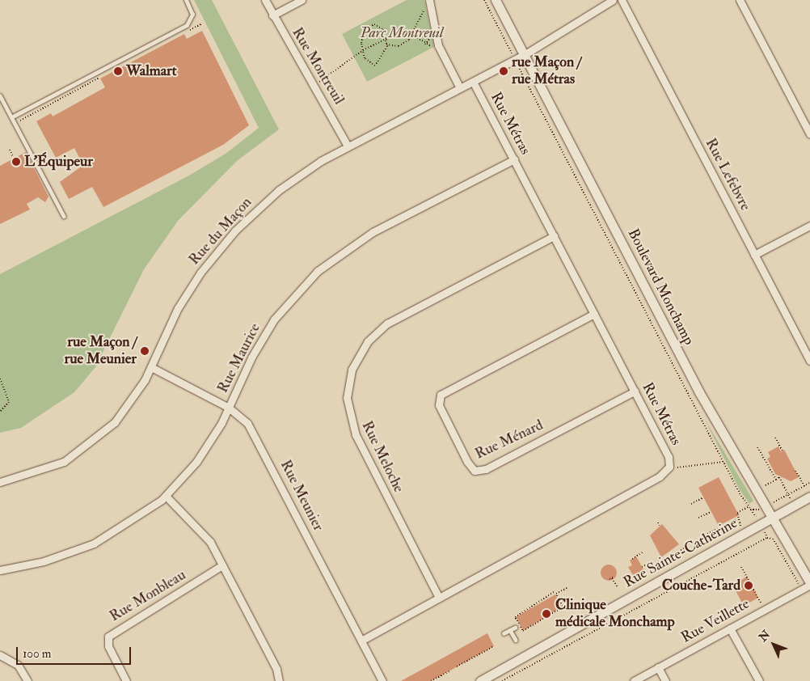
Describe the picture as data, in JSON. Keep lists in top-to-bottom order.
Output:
{
  "streets": {
    "street": [
      "Rue Montreuil",
      "Rue Métras",
      "Rue Lefebvre",
      "Rue du Maçon",
      "Boulevard Monchamp",
      "Rue Maurice",
      "Rue Ménard",
      "Rue Meloche",
      "Rue Meunier",
      "Rue Sainte-Catherine",
      "Rue Monbleau",
      "Rue Veillette"
    ]
  },
  "crossings": [
    ["Rue Montreuil", "Rue du Maçon"],
    ["Rue Métras", "Rue du Maçon"],
    ["Rue Métras", "Rue Maurice"],
    ["Rue Métras", "Rue Ménard"],
    ["Rue Métras", "Rue Meloche"],
    ["Rue Métras", "Rue Meunier"],
    ["Rue du Maçon", "Boulevard Monchamp"],
    ["Rue du Maçon", "Rue Meunier"],
    ["Boulevard Monchamp", "Rue Sainte-Catherine"],
    ["Boulevard Monchamp", "Rue Veillette"],
    ["Rue Maurice", "Rue Meunier"]
  ],
  "parks": ["Parc Montreuil"],
  "places": [
    "Walmart",
    "rue Maçon / rue Métras",
    "L'Équipeur",
    "rue Maçon / rue Meunier",
    "Couche-Tard",
    "Clinique médicale Monchamp"
  ],
  "scale_bar": "100 m",
  "north": "top left"
}
